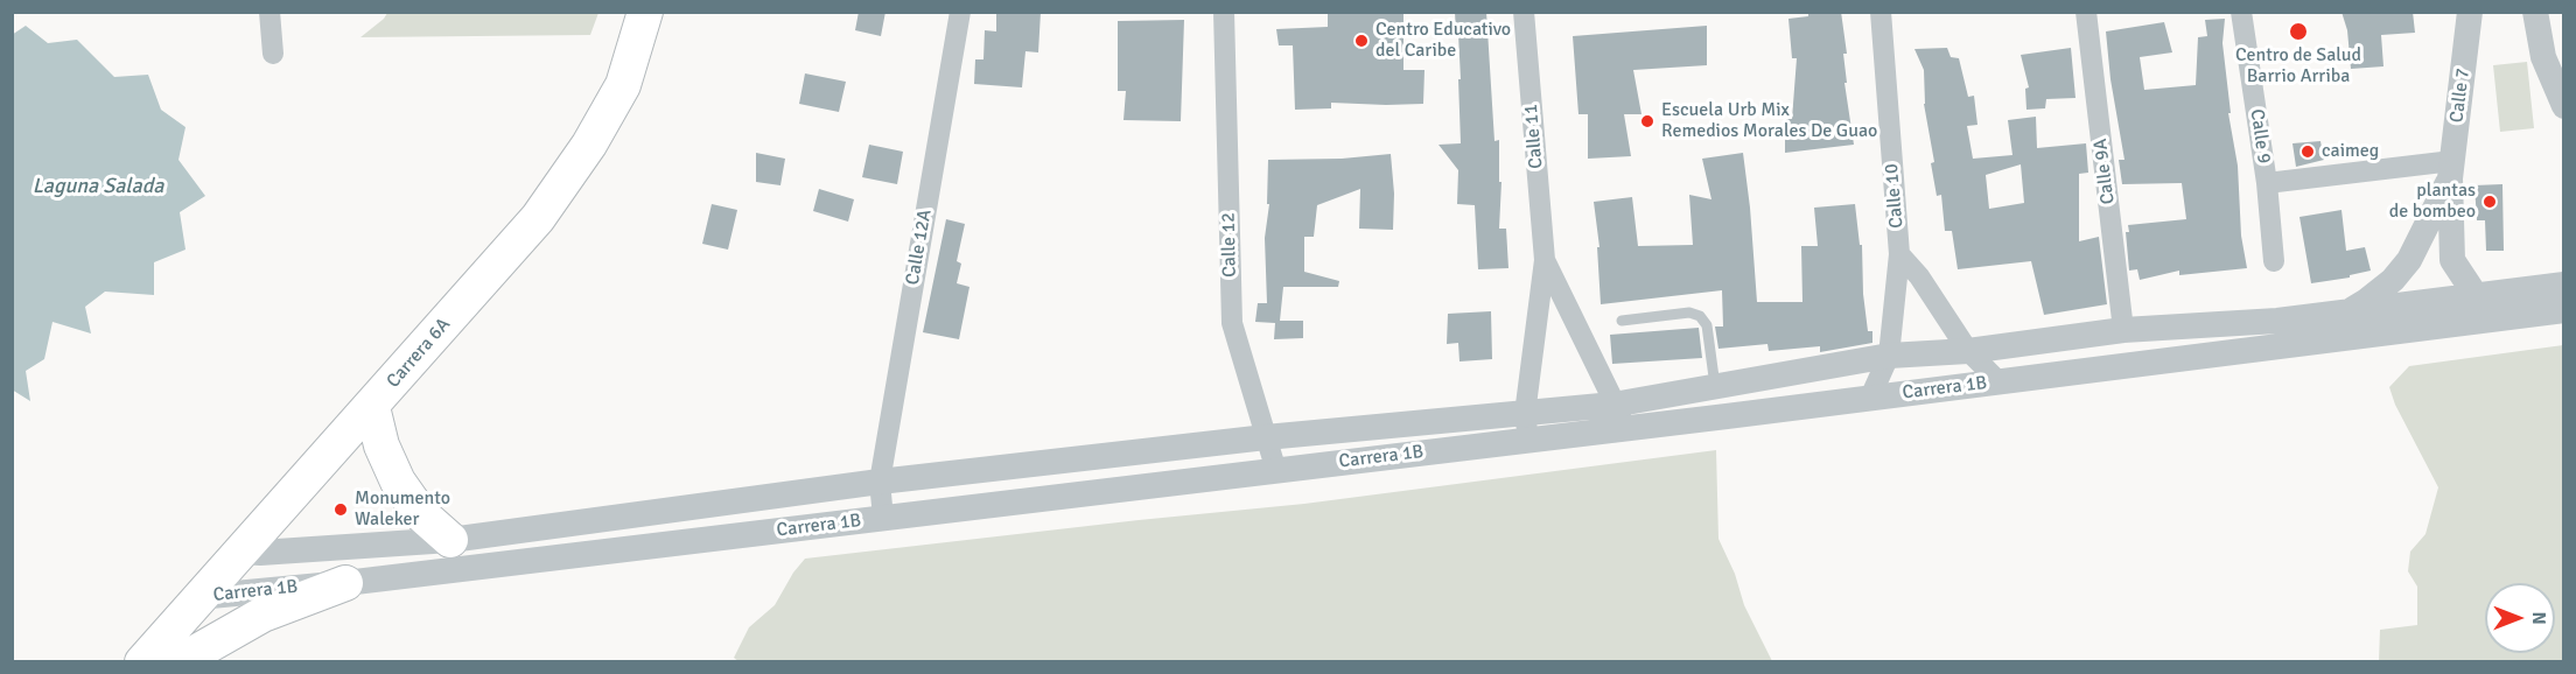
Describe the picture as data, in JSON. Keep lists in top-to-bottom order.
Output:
{
  "streets": {
    "highway": ["Carrera 6A"],
    "street": [
      "Calle 7",
      "Calle 11",
      "Calle 9",
      "Calle 9A",
      "Calle 10",
      "Calle 12",
      "Calle 12A",
      "Carrera 1B"
    ]
  },
  "crossings": [
    ["Calle 9A", "Carrera 1B"],
    ["Calle 10", "Carrera 1B"],
    ["Calle 12", "Carrera 1B"],
    ["Calle 12A", "Carrera 1B"],
    ["Carrera 6A", "Carrera 1B"]
  ],
  "water": ["Laguna Salada"],
  "places": [
    "Centro de Salud Barrio Arriba",
    "Centro Educativo del Caribe",
    "Escuela Urb Mix Remedios Morales De Guao",
    "caimeg",
    "plantas de bombeo",
    "Monumento Waleker"
  ],
  "north": "right"
}
